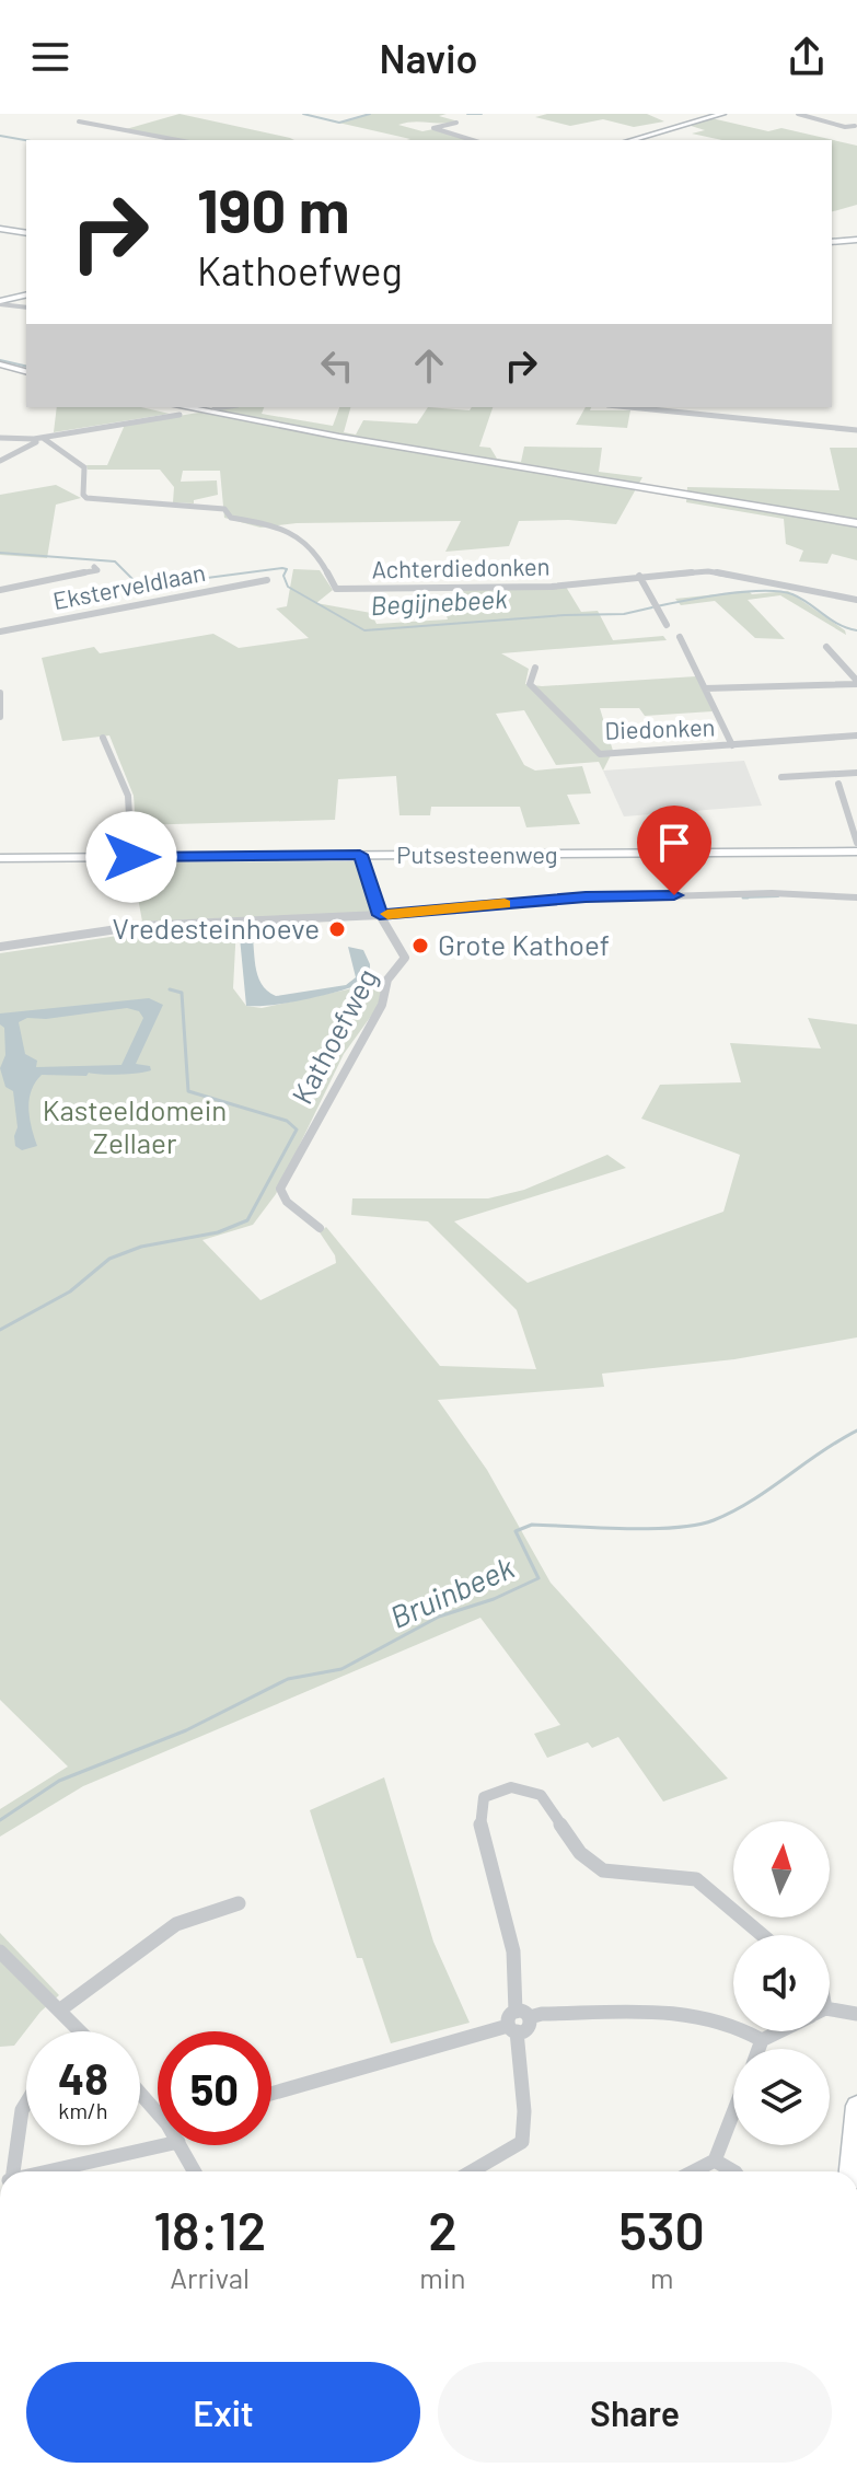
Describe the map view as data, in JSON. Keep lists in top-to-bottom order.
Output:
{
  "streets": {
    "main road": ["Putsesteenweg"],
    "street": [
      "Achterdiedonken",
      "Eksterveldlaan",
      "Diedonken",
      "Kathoefweg"
    ]
  },
  "crossings": [
    ["Putsesteenweg", "Kathoefweg"]
  ],
  "water": ["Begijnebeek", "Bruinbeek"],
  "parks": ["Kasteeldomein Zellaer"],
  "places": ["Vredesteinhoeve", "Grote Kathoef"],
  "north": "top",
  "page": {
    "header": "Navio",
    "turn": ["190 m", "Kathoefweg"],
    "speed": "48 km/h",
    "limit": "50",
    "eta": [
      "18:12",
      "Arrival",
      "2",
      "min",
      "530",
      "m"
    ],
    "buttons": ["Exit", "Share"]
  }
}
